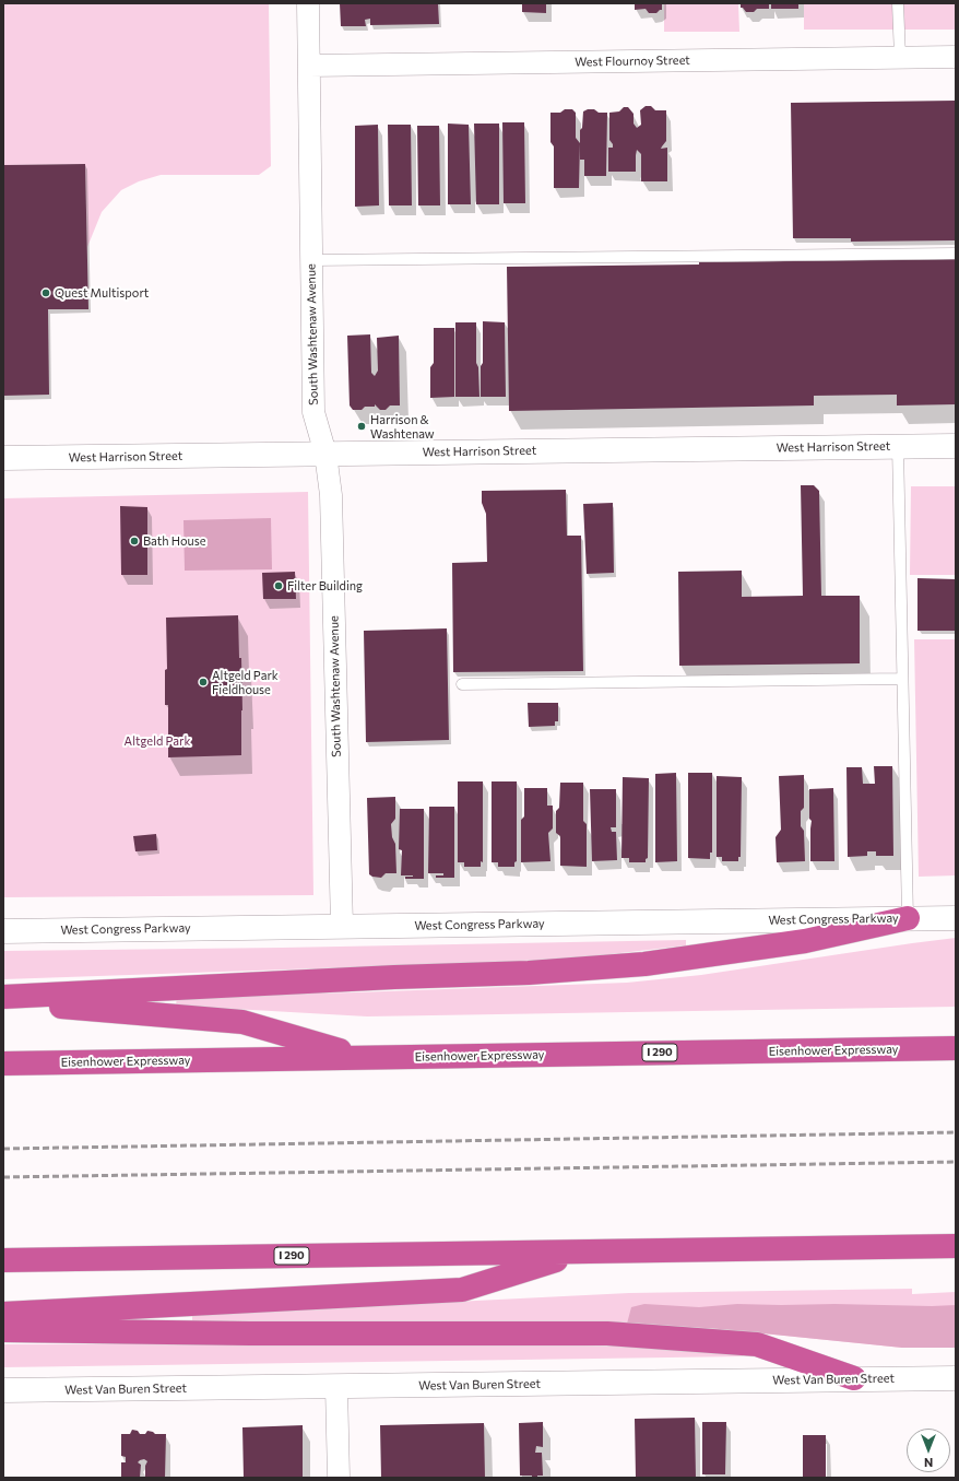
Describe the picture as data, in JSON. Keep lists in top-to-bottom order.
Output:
{
  "streets": {
    "highway": ["Eisenhower Expressway", "I 290"],
    "street": [
      "West Flournoy Street",
      "South Washtenaw Avenue",
      "West Harrison Street",
      "West Congress Parkway",
      "West Van Buren Street"
    ]
  },
  "crossings": [
    ["West Flournoy Street", "South Washtenaw Avenue"],
    ["South Washtenaw Avenue", "West Harrison Street"],
    ["South Washtenaw Avenue", "West Congress Parkway"]
  ],
  "parks": ["Altgeld Park"],
  "places": [
    "Quest Multisport",
    "Harrison & Washtenaw",
    "Bath House",
    "Filter Building",
    "Altgeld Park Fieldhouse"
  ],
  "north": "bottom"
}
